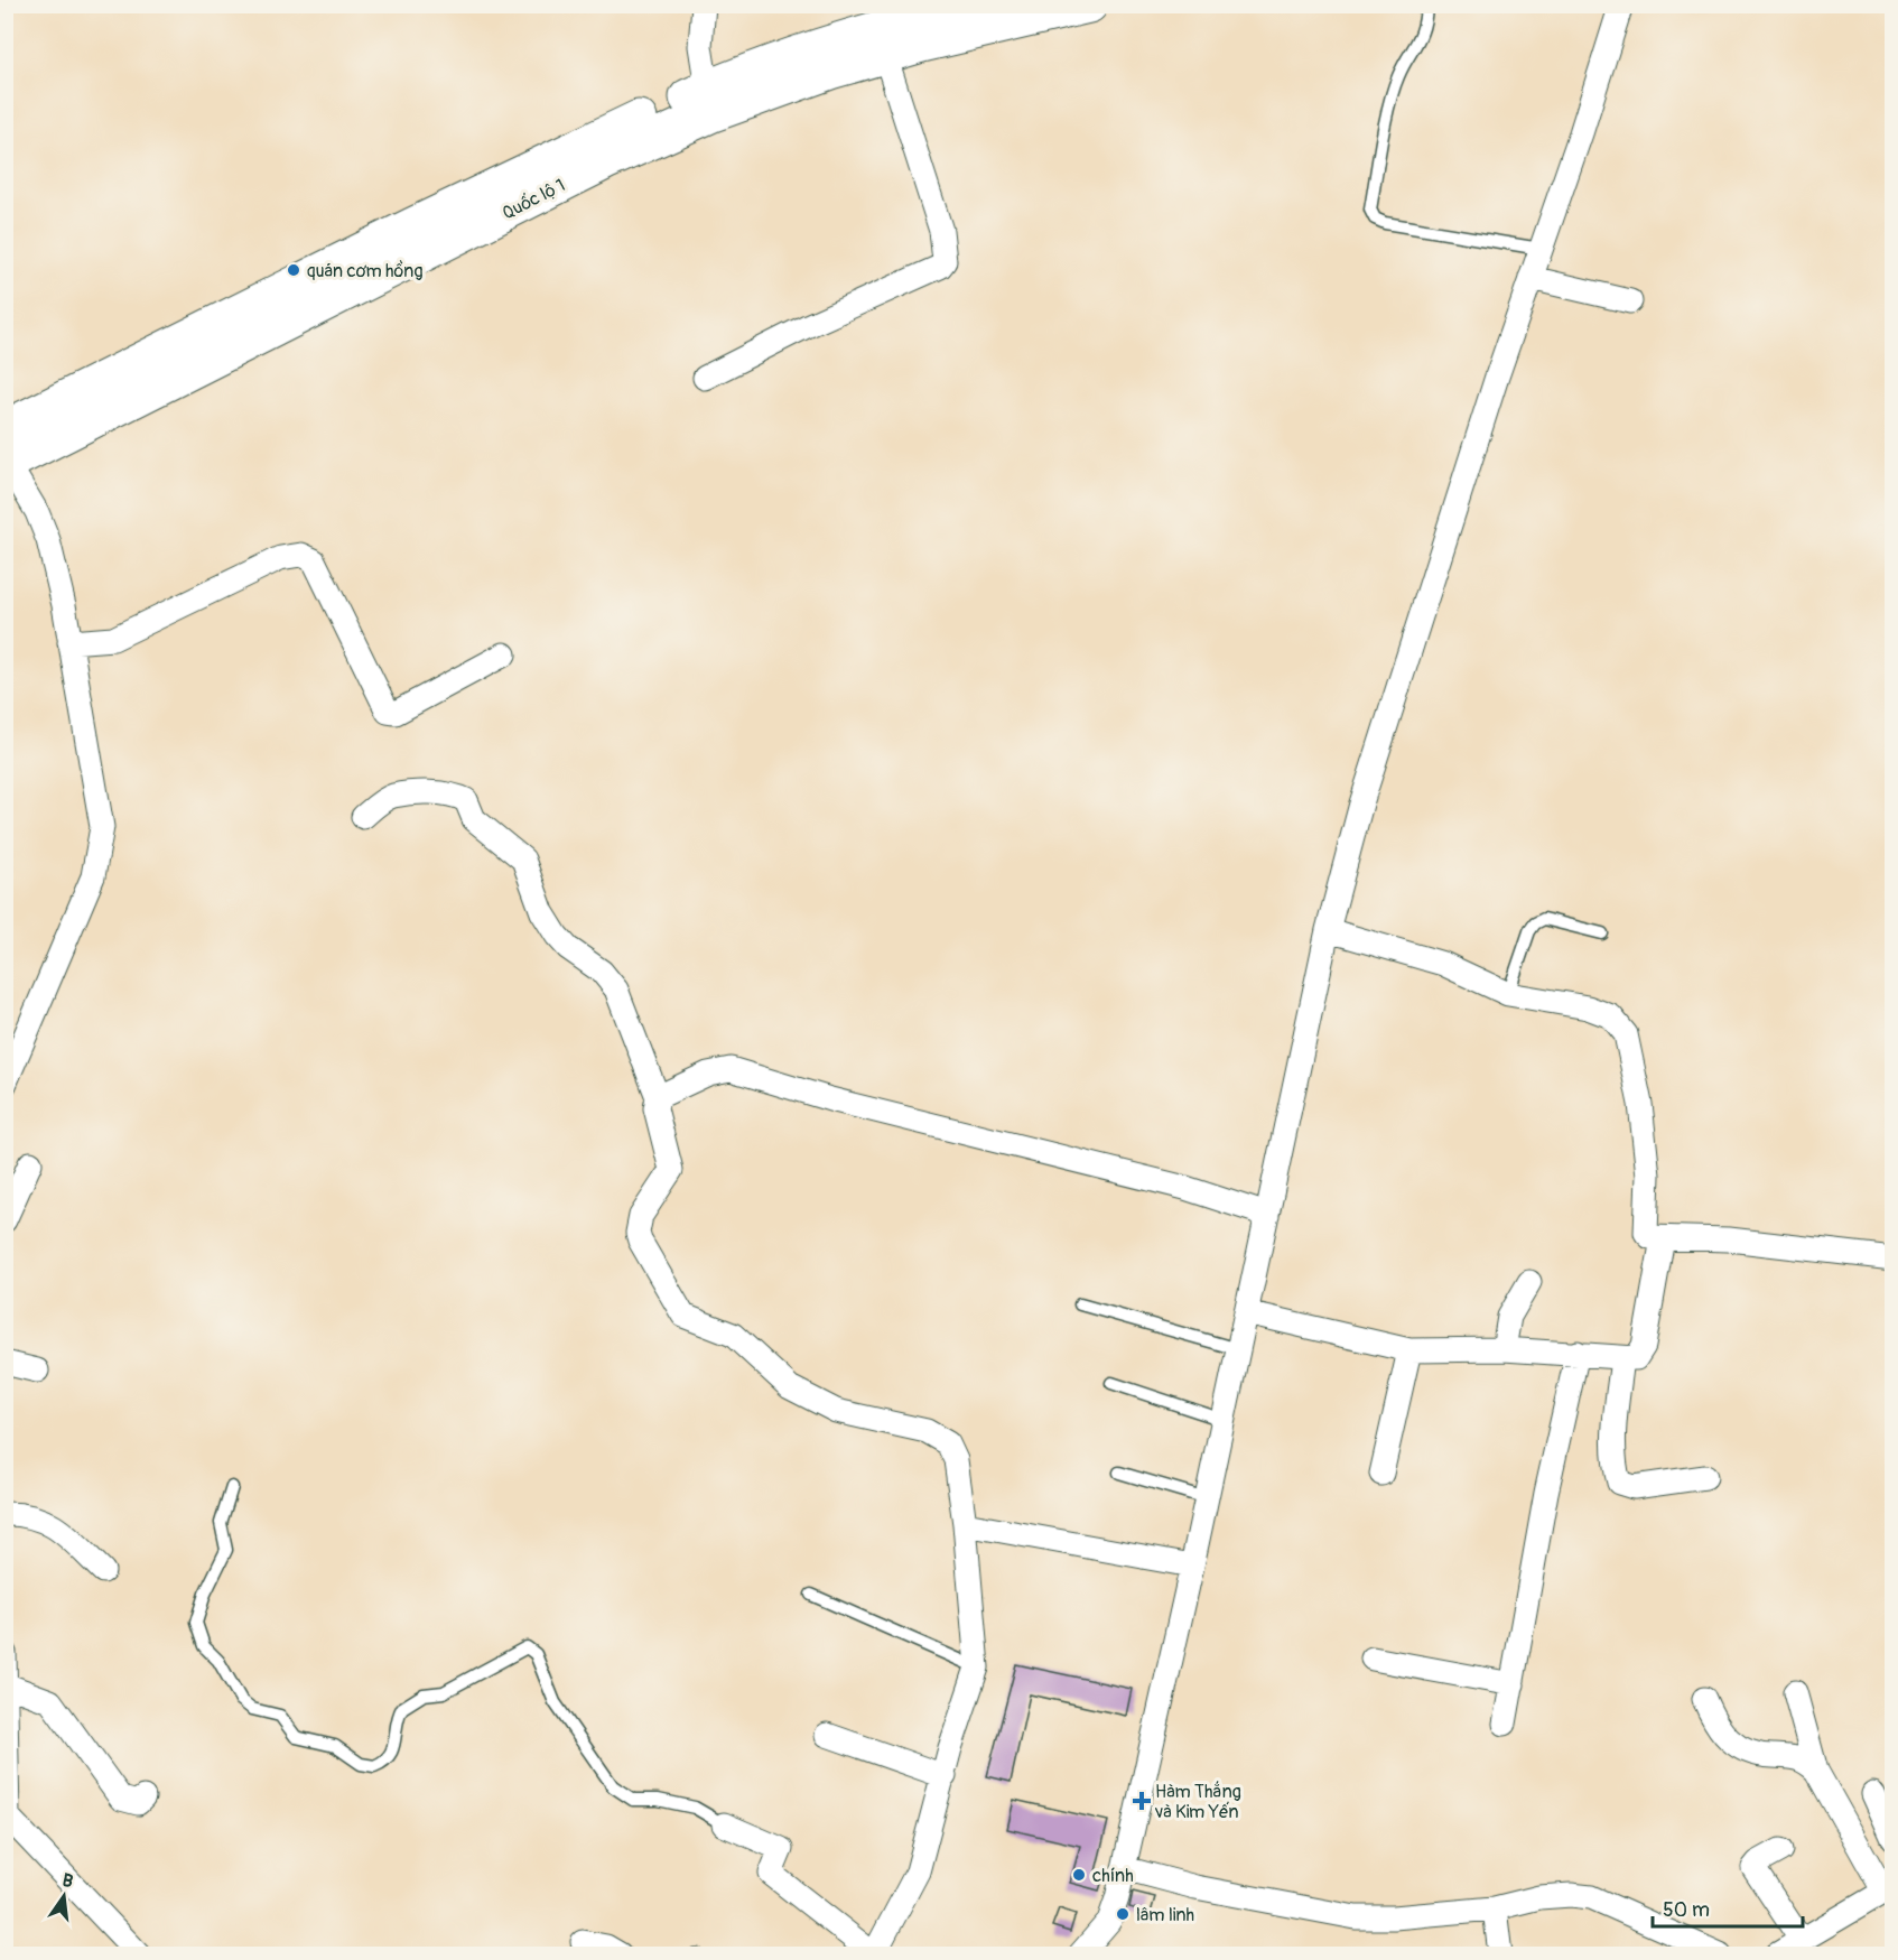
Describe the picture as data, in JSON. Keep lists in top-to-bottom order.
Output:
{
  "streets": {
    "highway": ["Quốc lộ 1"]
  },
  "places": {
    "other": ["quán cơm hồng", "chính", "lâm linh"],
    "health": ["Hàm Thắng và Kim Yến"]
  },
  "scale_bar": "50 m",
  "north": "top"
}
